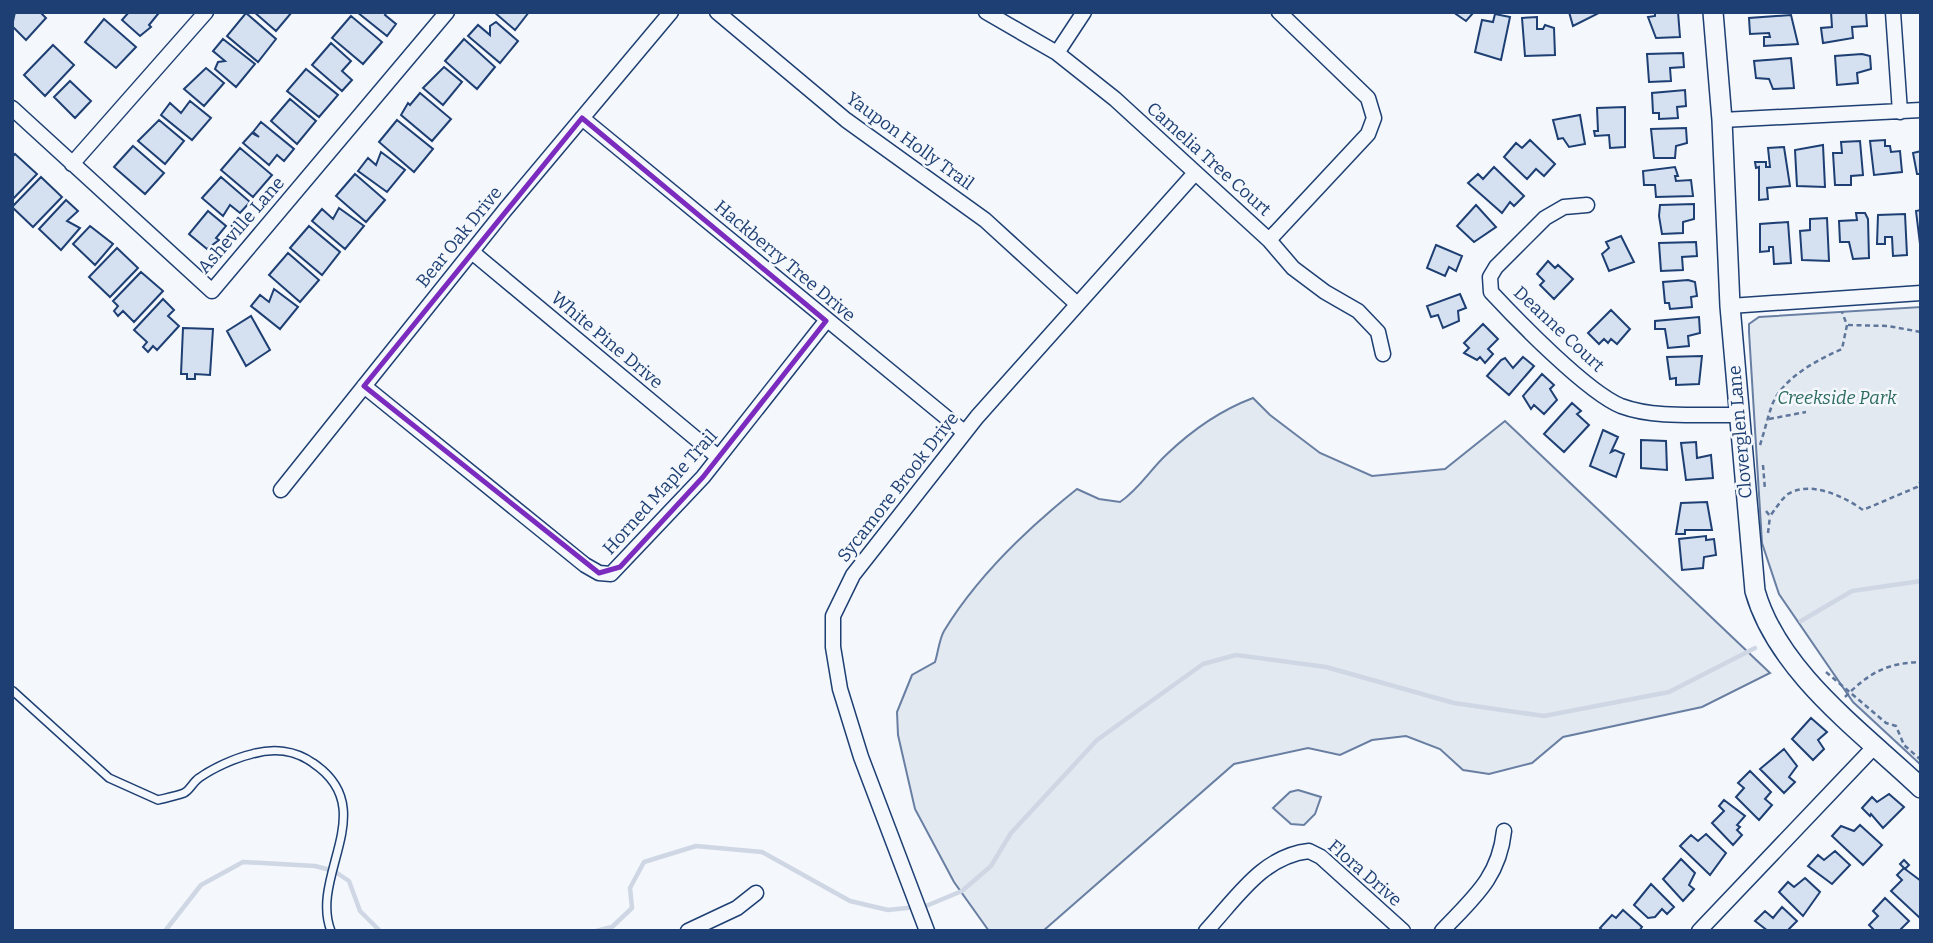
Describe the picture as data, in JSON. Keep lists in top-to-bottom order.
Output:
{
  "streets": {
    "street": [
      "Yaupon Holly Trail",
      "Camelia Tree Court",
      "Asheville Lane",
      "Bear Oak Drive",
      "Hackberry Tree Drive",
      "Deanne Court",
      "White Pine Drive",
      "Cloverglen Lane",
      "Sycamore Brook Drive",
      "Horned Maple Trail",
      "Flora Drive"
    ]
  },
  "crossings": [
    ["Yaupon Holly Trail", "Sycamore Brook Drive"],
    ["Camelia Tree Court", "Sycamore Brook Drive"],
    ["Bear Oak Drive", "Hackberry Tree Drive"],
    ["Bear Oak Drive", "White Pine Drive"],
    ["Bear Oak Drive", "Horned Maple Trail"],
    ["Hackberry Tree Drive", "Sycamore Brook Drive"],
    ["Hackberry Tree Drive", "Horned Maple Trail"],
    ["Deanne Court", "Cloverglen Lane"],
    ["White Pine Drive", "Horned Maple Trail"]
  ],
  "parks": ["Creekside Park"]
}
